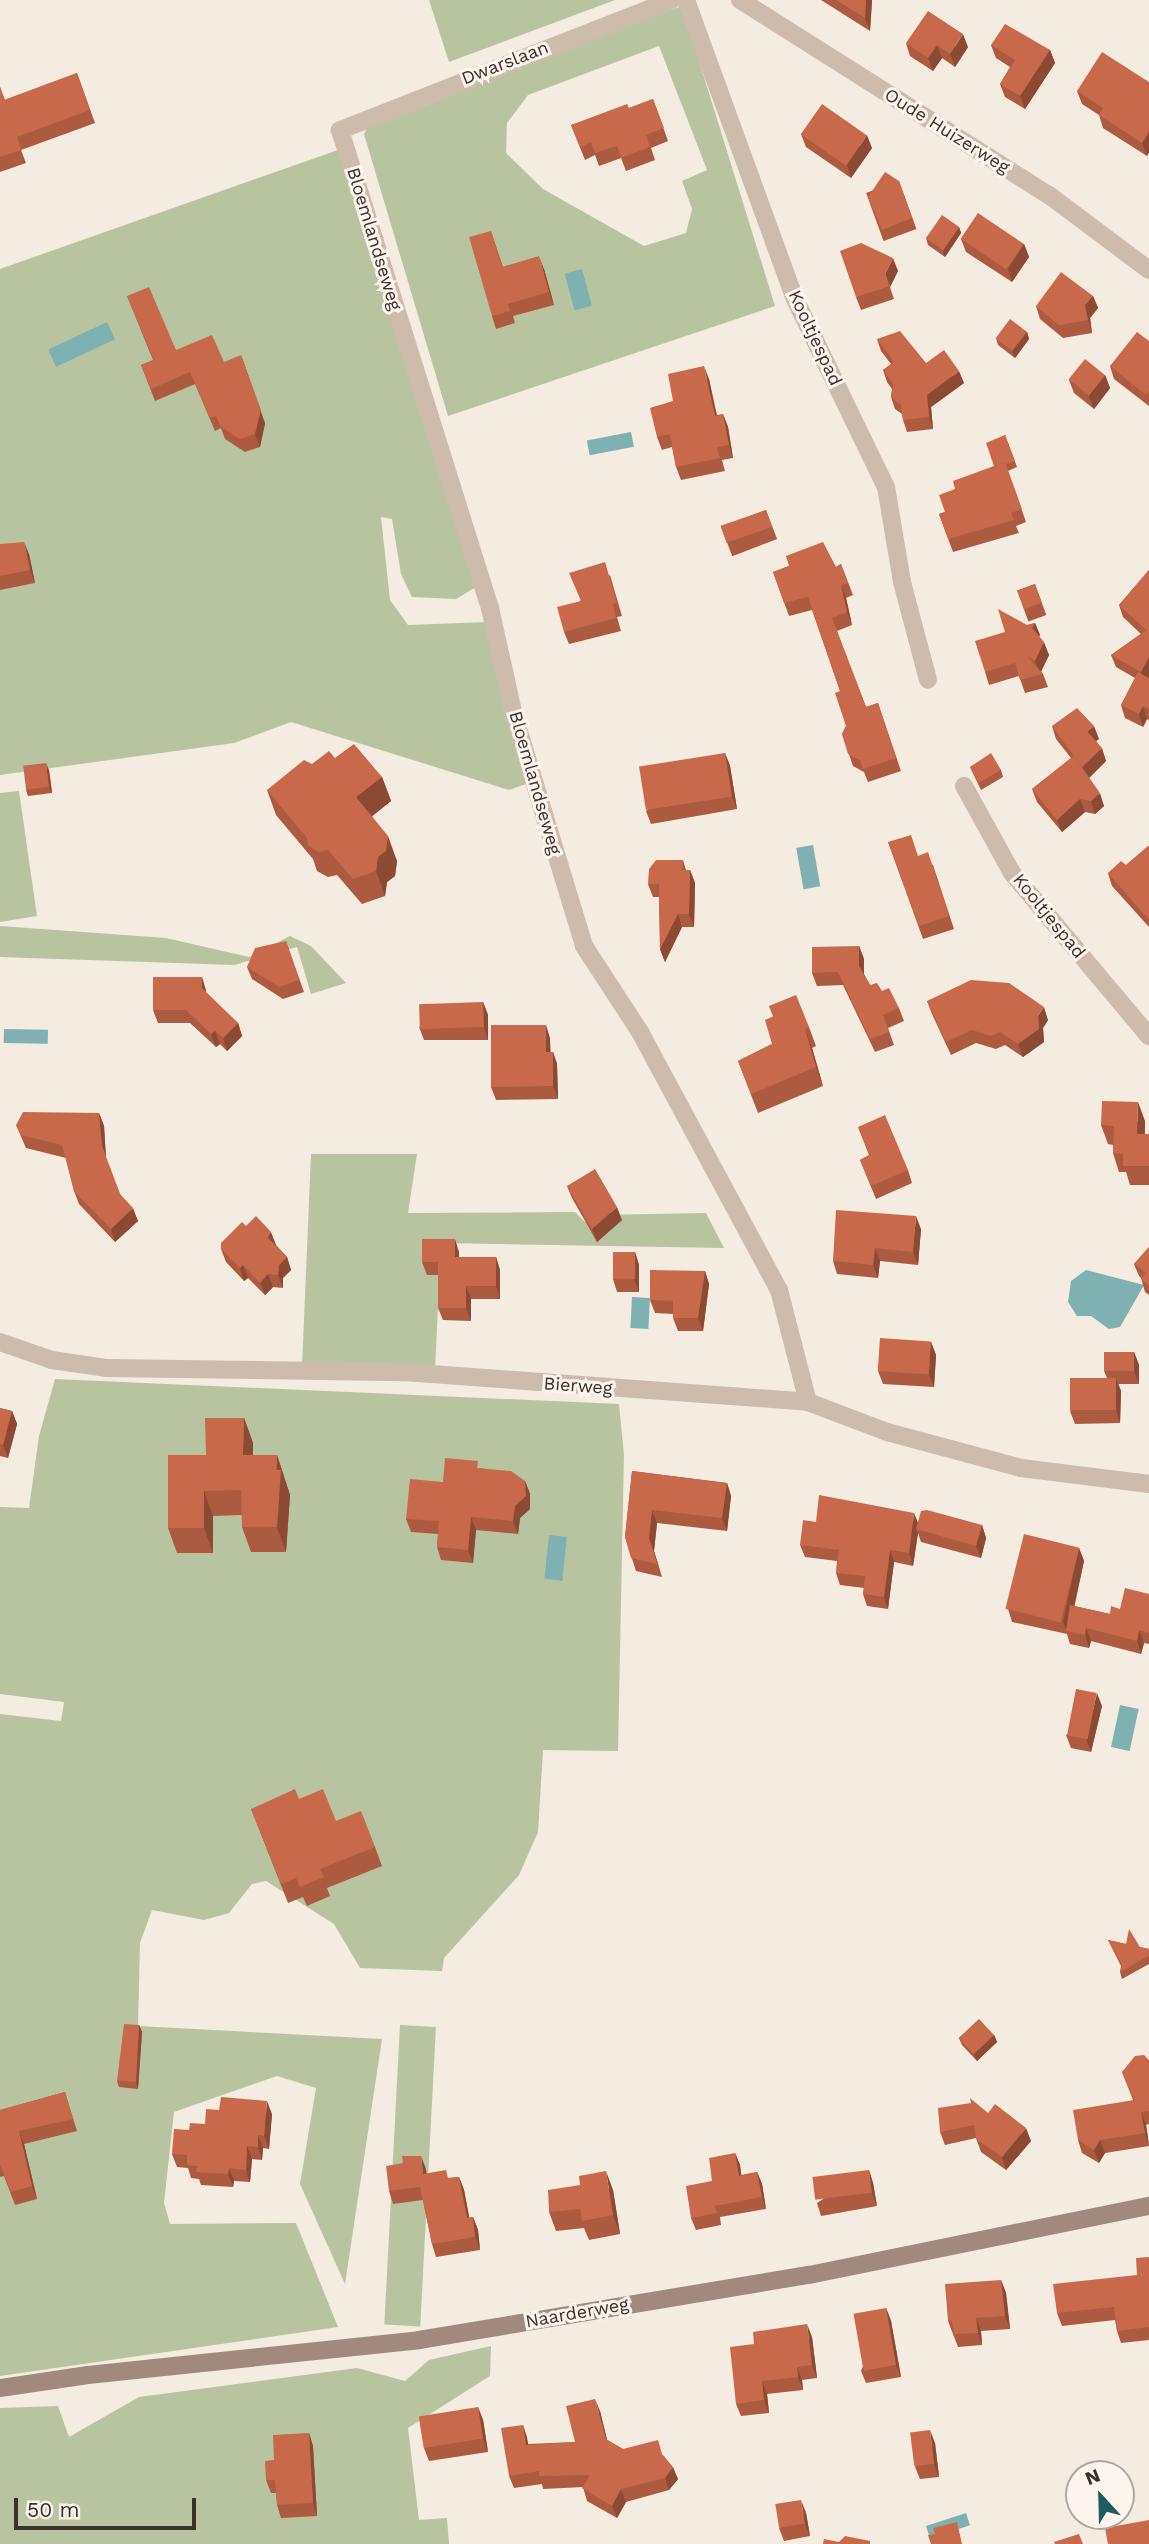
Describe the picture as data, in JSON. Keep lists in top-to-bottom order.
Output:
{
  "streets": {
    "main road": ["Naarderweg"],
    "street": [
      "Dwarslaan",
      "Oude Huizerweg",
      "Bloemlandseweg",
      "Kooltjespad",
      "Bierweg"
    ]
  },
  "crossings": [
    ["Dwarslaan", "Bloemlandseweg"],
    ["Bloemlandseweg", "Bierweg"]
  ],
  "scale_bar": "50 m",
  "north": "top"
}
